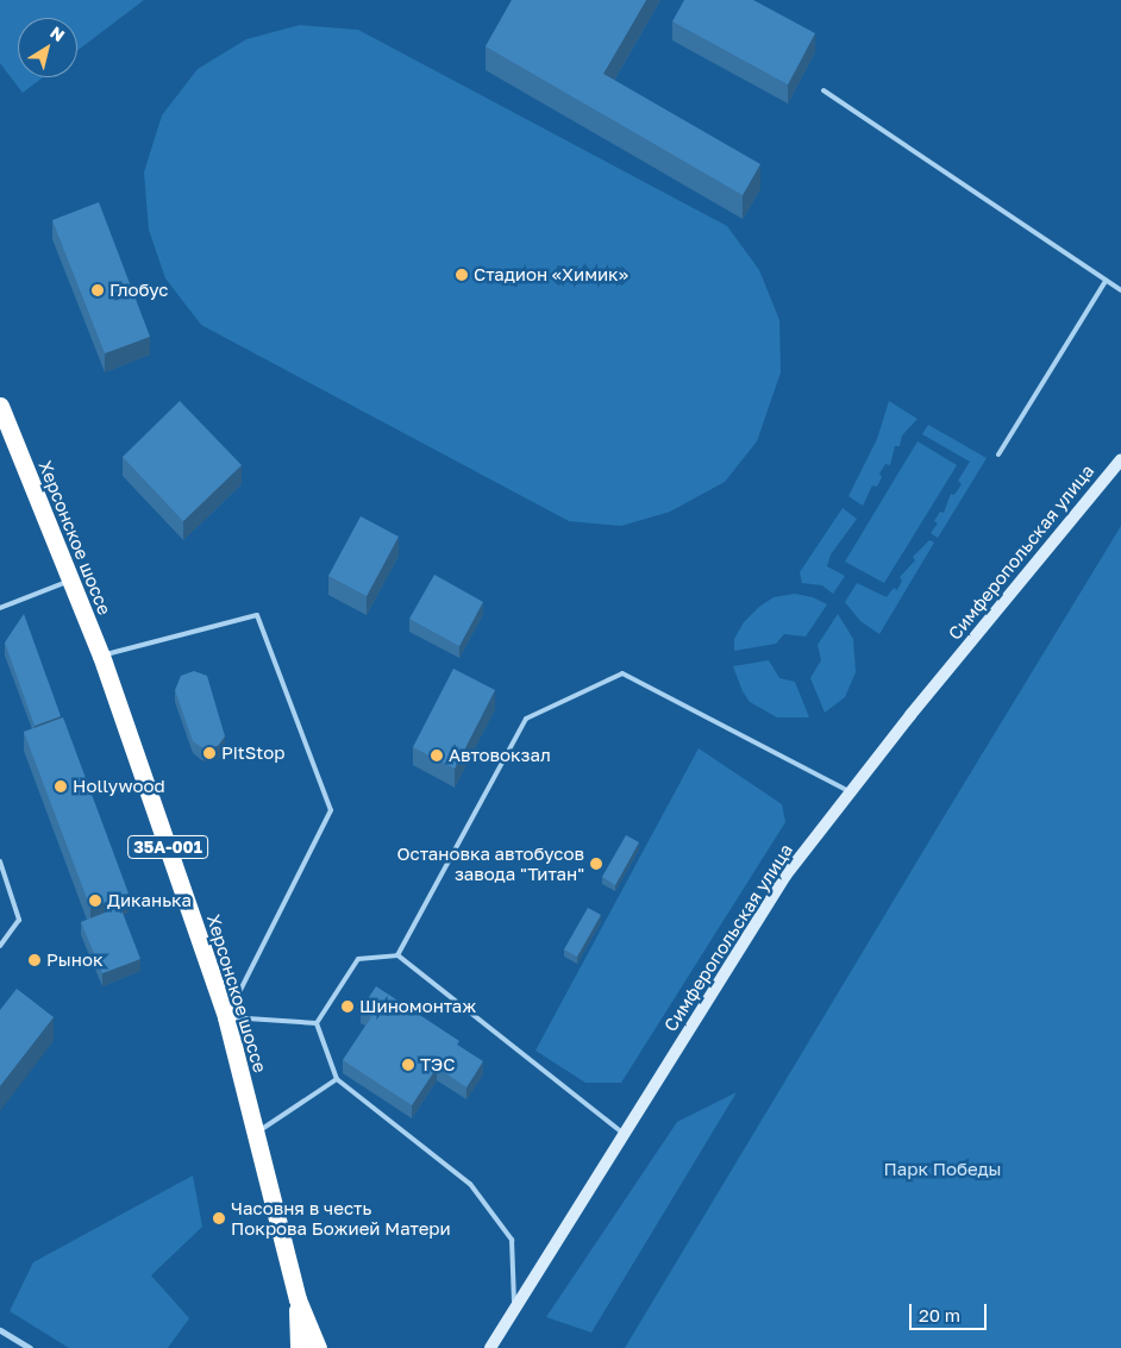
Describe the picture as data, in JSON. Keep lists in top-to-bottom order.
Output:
{
  "streets": {
    "highway": ["Херсонское шоссе", "35А-001"],
    "main road": ["Симферопольская улица"]
  },
  "parks": ["Парк Победы"],
  "places": [
    "Стадион «Химик»",
    "Глобус",
    "PitStop",
    "Автовокзал",
    "Hollywood",
    "Остановка автобусов завода \"Титан\"",
    "Диканька",
    "Рынок",
    "Шиномонтаж",
    "ТЭС",
    "Часовня в честь Покрова Божией Матери"
  ],
  "scale_bar": "20 m",
  "north": "top right"
}
